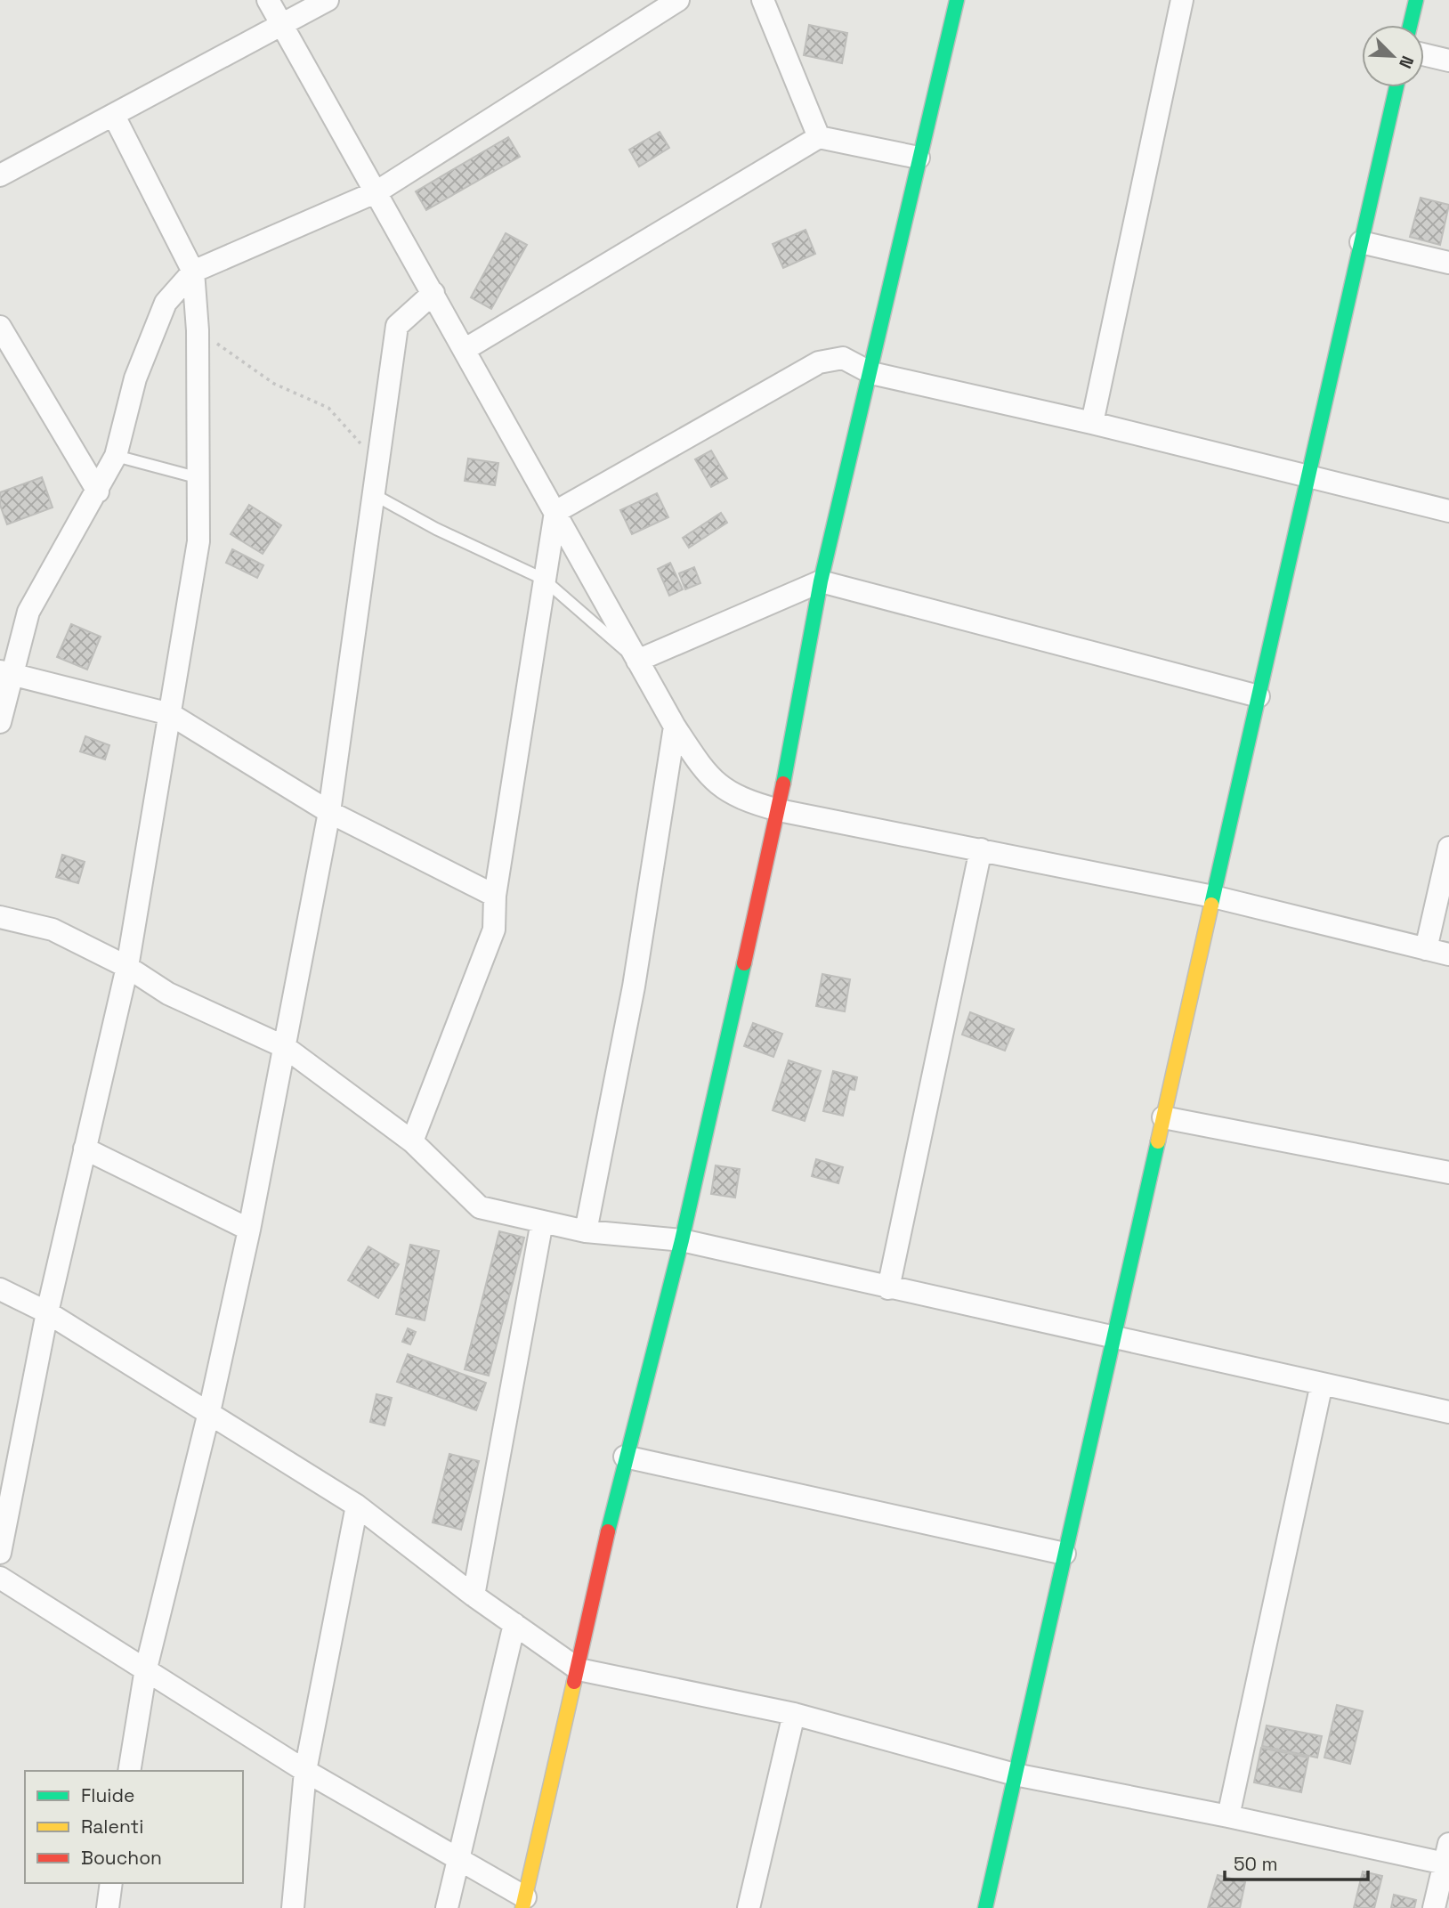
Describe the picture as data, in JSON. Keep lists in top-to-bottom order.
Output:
{
  "legend": ["Fluide", "Ralenti", "Bouchon"],
  "scale_bar": "50 m",
  "north": "bottom right"
}
